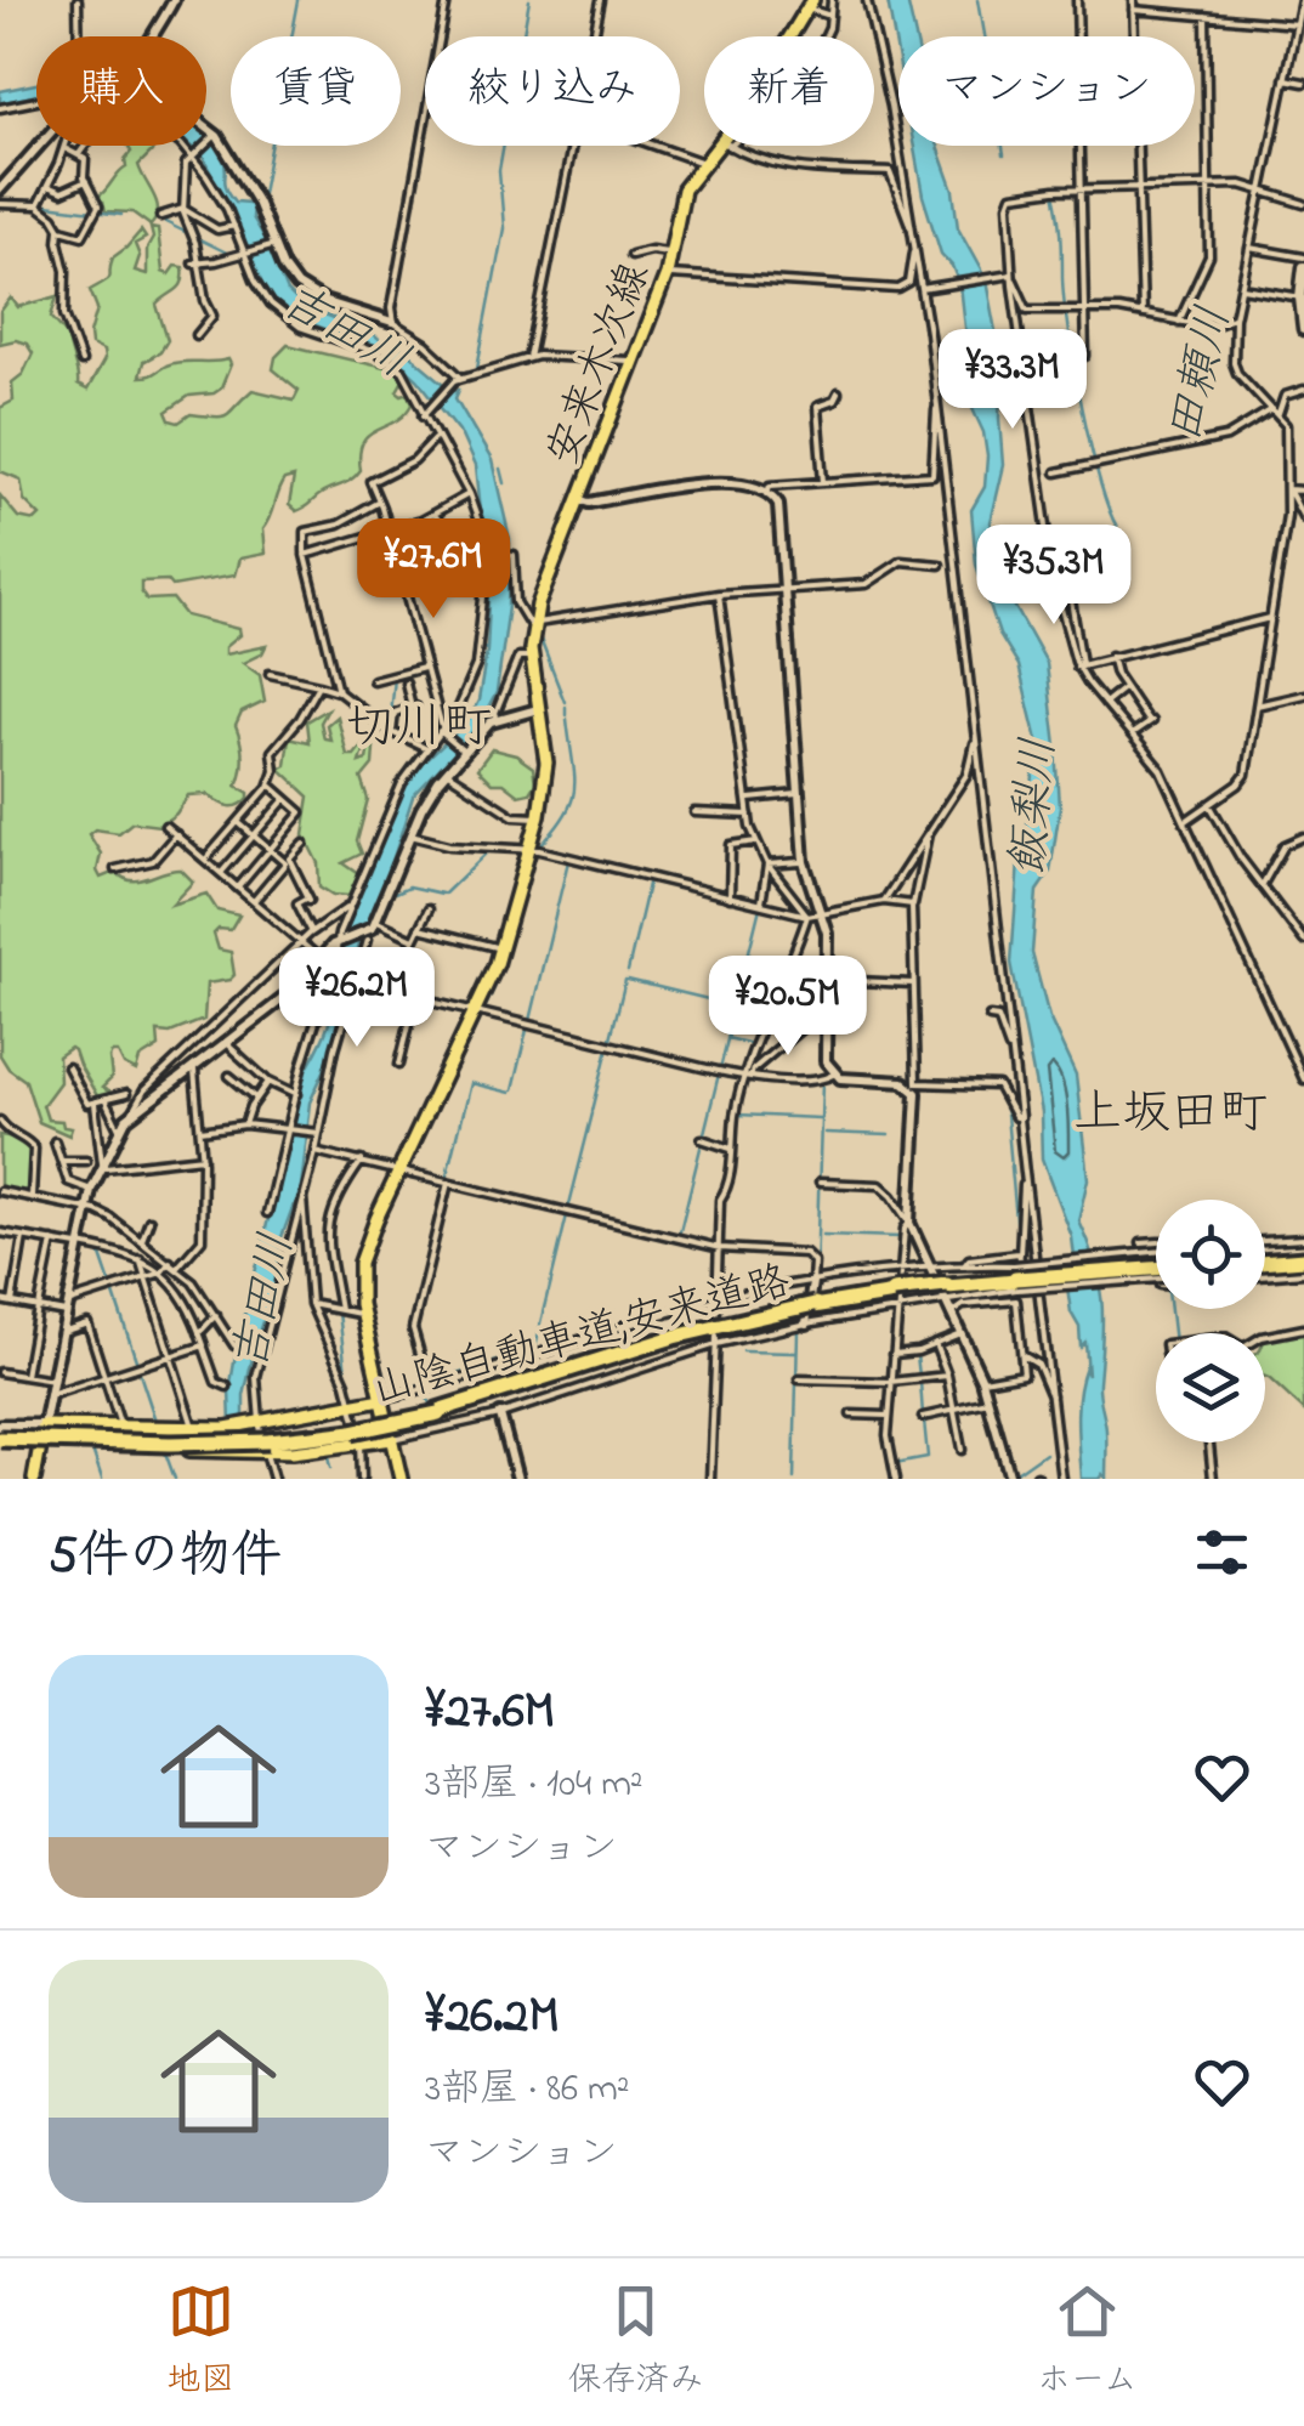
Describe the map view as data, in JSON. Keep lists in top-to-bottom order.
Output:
{
  "streets": {
    "highway": ["山陰自動車道;安来道路"],
    "main road": ["安来木次線"]
  },
  "districts": ["切川町", "上坂田町"],
  "water": ["吉田川", "田頼川", "飯梨川"],
  "page": {
    "chip": [
      "購入",
      "賃貸",
      "絞り込み",
      "新着",
      "マンション"
    ],
    "price": [
      "¥33.3M",
      "¥27.6M",
      "¥35.3M",
      "¥26.2M",
      "¥20.5M"
    ],
    "heading": "5件の物件",
    "list": [
      {
        "name": "¥27.6M",
        "note": "3部屋 · 104 m² · マンション"
      },
      {
        "name": "¥26.2M",
        "note": "3部屋 · 86 m² · マンション"
      }
    ],
    "tabs": ["地図", "保存済み", "ホーム"]
  }
}
